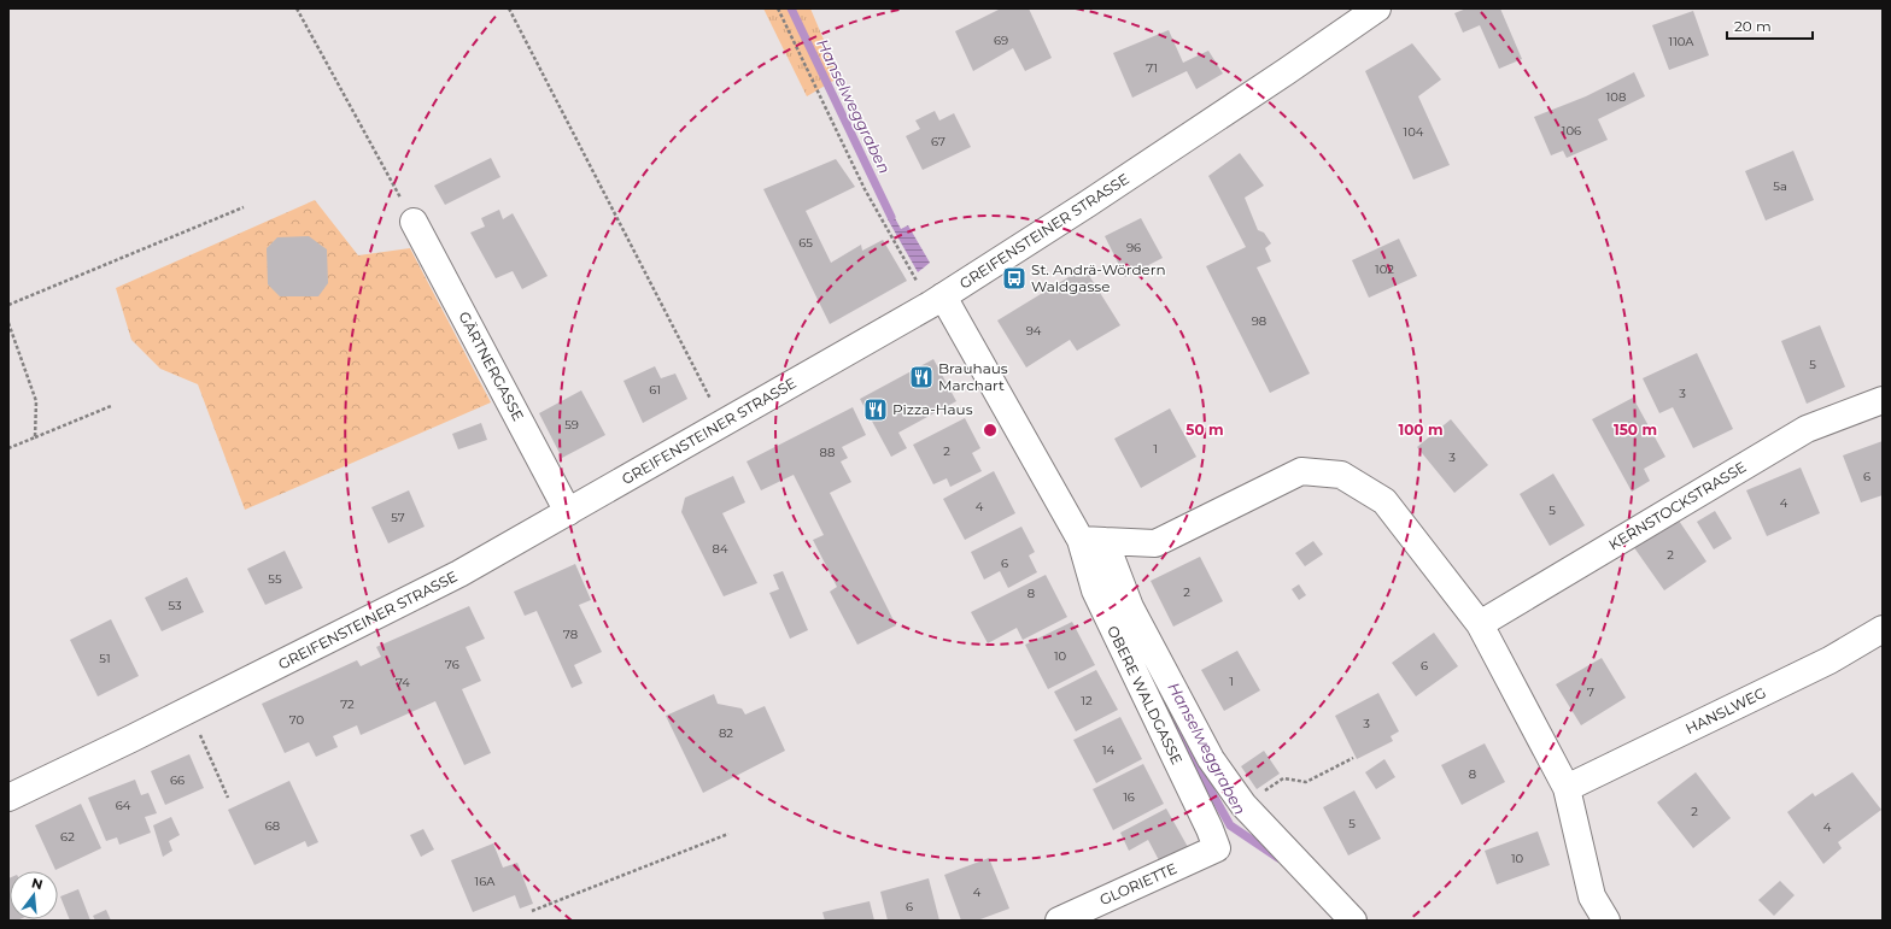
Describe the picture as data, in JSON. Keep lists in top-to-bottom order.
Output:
{
  "streets": {
    "street": [
      "GREIFENSTEINER STRASSE",
      "GÄRTNERGASSE",
      "KERNSTOCKSTRASSE",
      "OBERE WALDGASSE",
      "HANSLWEG",
      "GLORIETTE"
    ]
  },
  "crossings": [
    ["GREIFENSTEINER STRASSE", "GÄRTNERGASSE"],
    ["GREIFENSTEINER STRASSE", "OBERE WALDGASSE"],
    ["OBERE WALDGASSE", "GLORIETTE"]
  ],
  "water": ["Hanselweggraben"],
  "places": {
    "bus stop": ["St. Andrä-Wördern Waldgasse"],
    "restaurant": ["Brauhaus Marchart", "Pizza-Haus"]
  },
  "house_numbers": [
    "69",
    "110A",
    "71",
    "108",
    "106",
    "104",
    "67",
    "5a",
    "65",
    "96",
    "102",
    "98",
    "94",
    "5",
    "61",
    "3",
    "59",
    "1",
    "2",
    "88",
    "3",
    "6",
    "4",
    "4",
    "5",
    "57",
    "84",
    "2",
    "6",
    "55",
    "2",
    "8",
    "53",
    "78",
    "10",
    "51",
    "76",
    "6",
    "1",
    "74",
    "7",
    "12",
    "72",
    "70",
    "3",
    "82",
    "14",
    "8",
    "66",
    "16",
    "64",
    "2",
    "5",
    "68",
    "4",
    "62",
    "10",
    "16A",
    "4",
    "6"
  ],
  "scale_bar": "20 m",
  "north": "top",
  "rings": ["50 m", "100 m", "150 m"]
}
